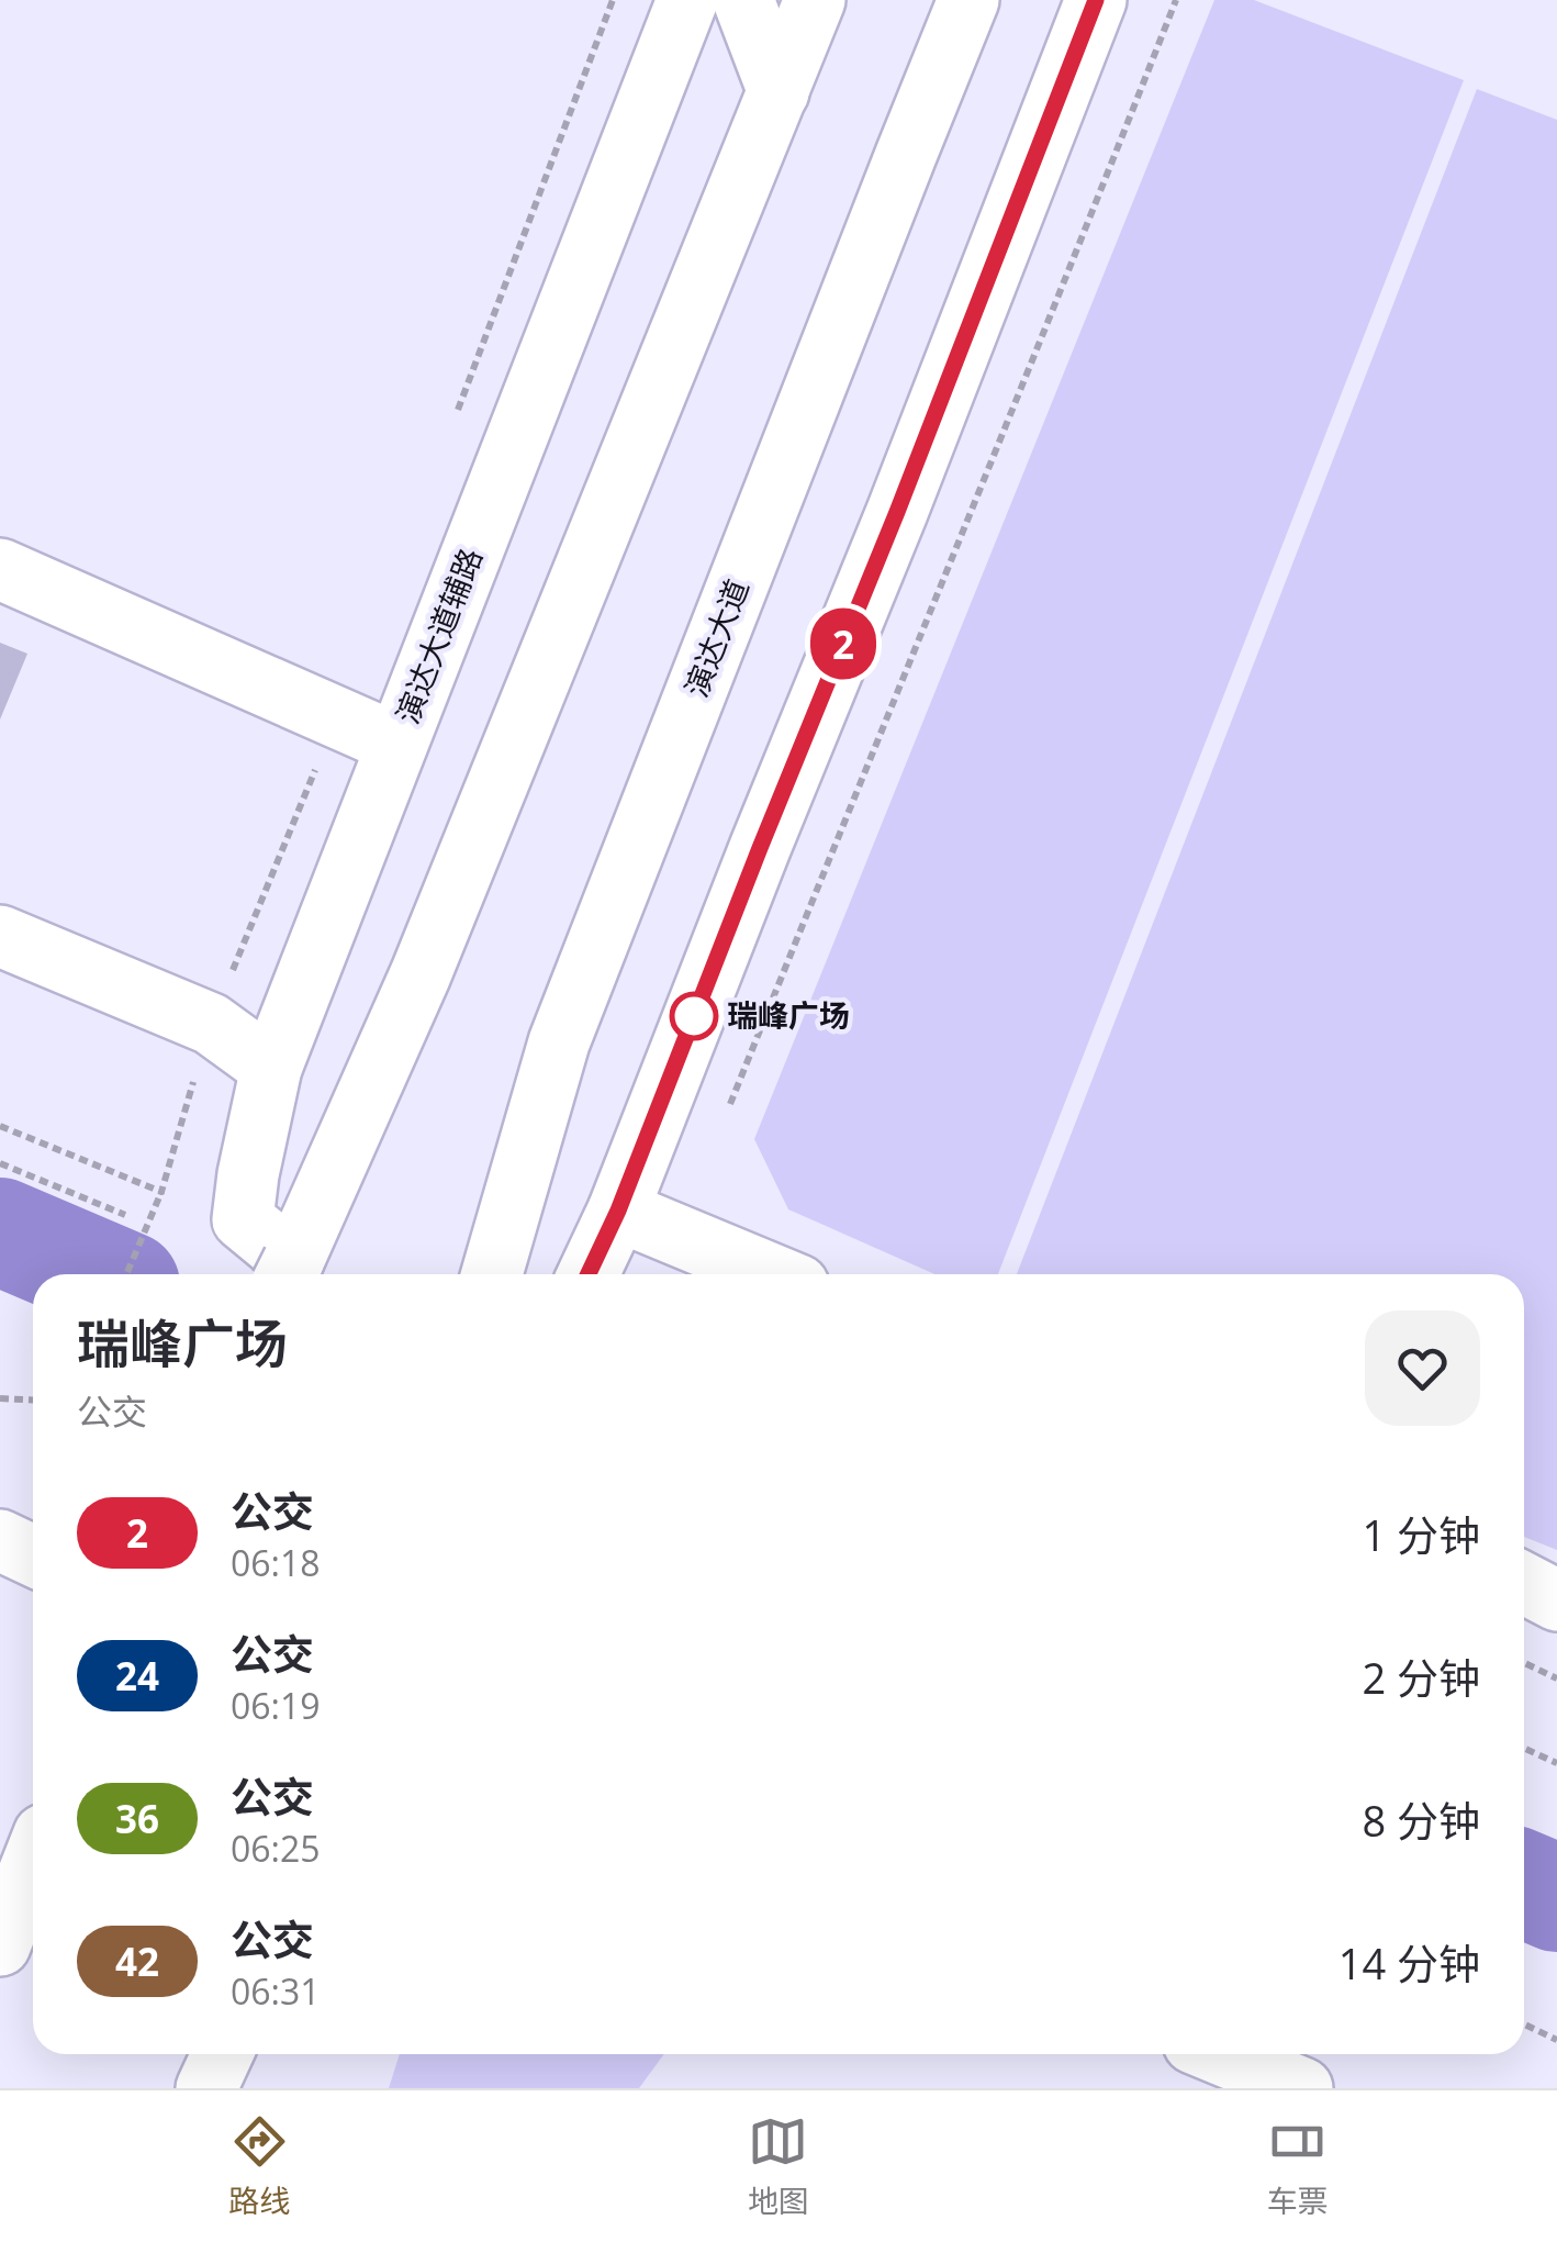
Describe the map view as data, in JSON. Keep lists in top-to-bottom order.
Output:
{
  "streets": {
    "main road": ["演达大道辅路", "演达大道"]
  },
  "places": ["瑞峰广场"],
  "lines": ["bus line 2"],
  "page": {
    "on_map": "2",
    "heading": ["瑞峰广场", "公交"],
    "list": [
      {
        "mark": "2",
        "name": "公交",
        "note": "06:18",
        "value": "1 分钟"
      },
      {
        "mark": "24",
        "name": "公交",
        "note": "06:19",
        "value": "2 分钟"
      },
      {
        "mark": "36",
        "name": "公交",
        "note": "06:25",
        "value": "8 分钟"
      },
      {
        "mark": "42",
        "name": "公交",
        "note": "06:31",
        "value": "14 分钟"
      }
    ],
    "tabs": ["路线", "地图", "车票"]
  }
}
